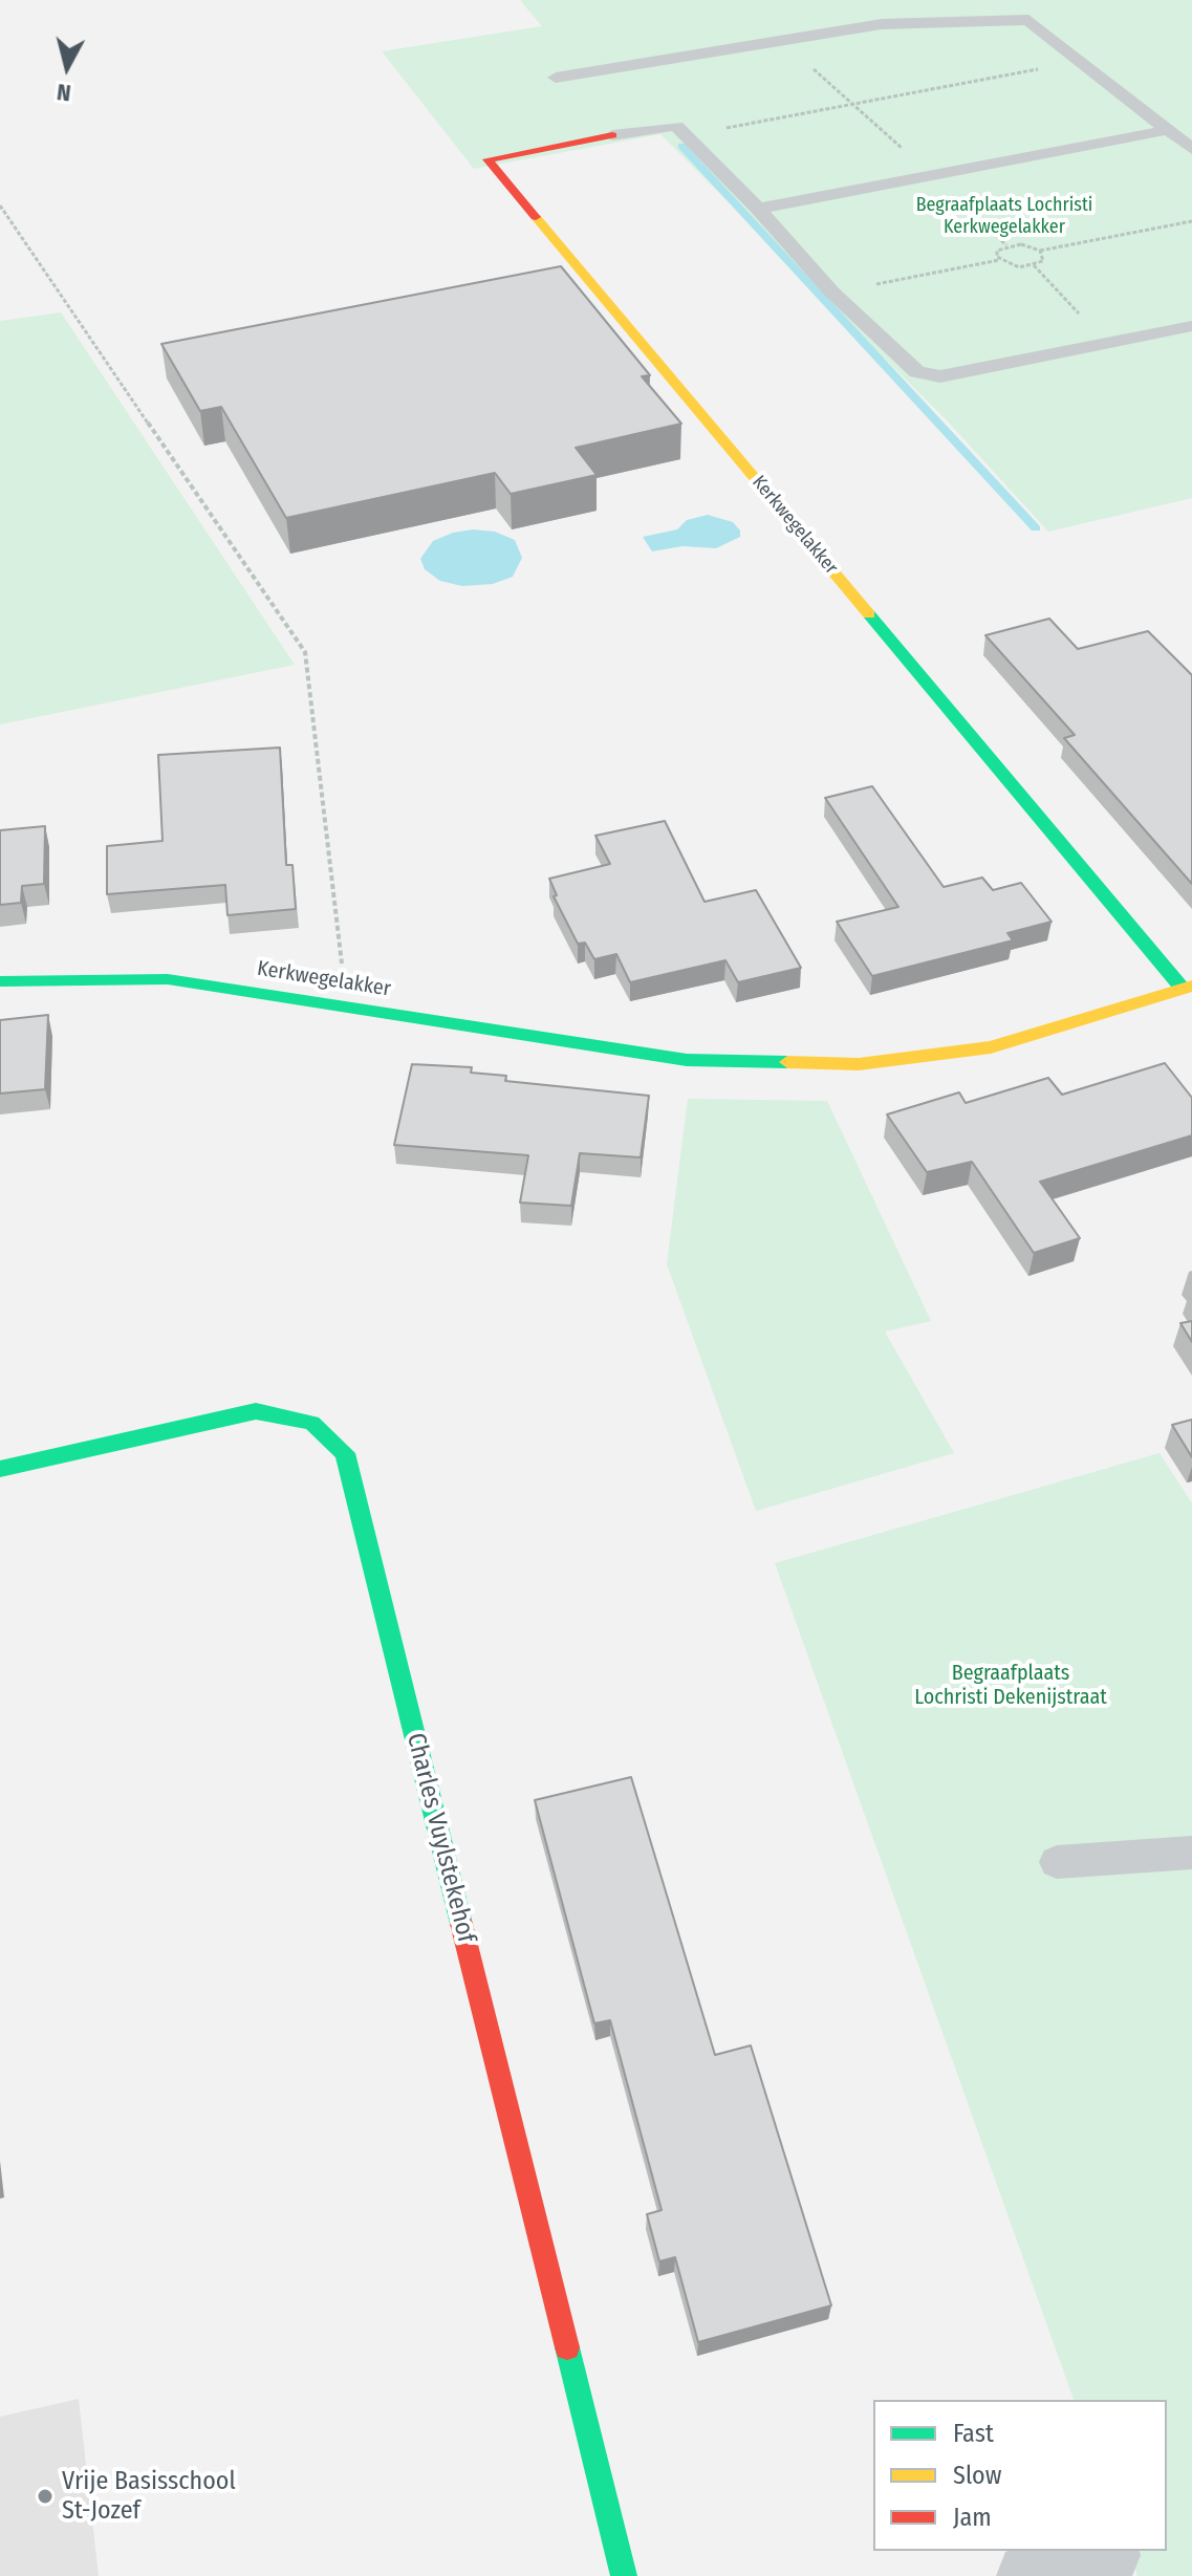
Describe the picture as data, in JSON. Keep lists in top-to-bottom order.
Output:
{
  "streets": {
    "street": ["Kerkwegelakker", "Charles Vuylstekehof"]
  },
  "parks": ["Begraafplaats Lochristi Kerkwegelakker", "Begraafplaats Lochristi Dekenijstraat"],
  "places": ["Vrije Basisschool St-Jozef"],
  "legend": ["Fast", "Slow", "Jam"],
  "north": "bottom"
}
